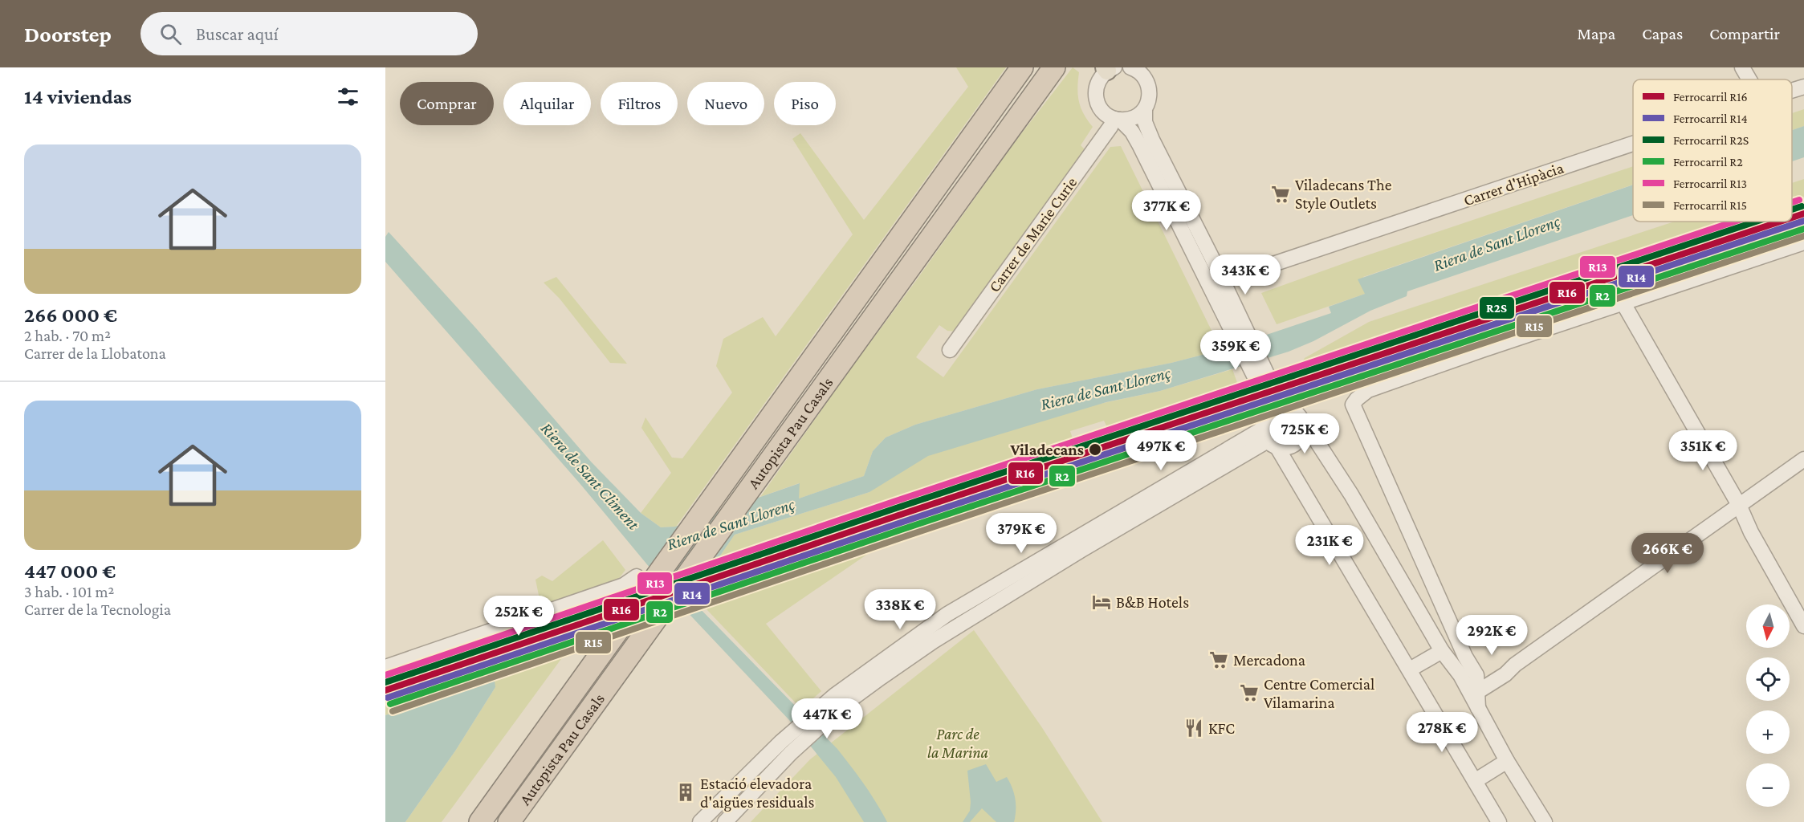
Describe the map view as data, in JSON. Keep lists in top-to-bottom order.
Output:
{
  "streets": {
    "highway": ["Autopista Pau Casals"],
    "street": ["Carrer d'Hipàcia", "Carrer de Marie Curie"]
  },
  "water": ["Riera de Sant Llorenç", "Riera de Sant Climent"],
  "parks": ["Parc de la Marina"],
  "places": {
    "supermarket": ["Viladecans The Style Outlets", "Mercadona", "Centre Comercial Vilamarina"],
    "other": ["Viladecans"],
    "hotel": ["B&B Hotels"],
    "restaurant": ["KFC"],
    "building": ["Estació elevadora d'aigües residuals"]
  },
  "lines": [
    "rail line R13",
    "rail line R2S",
    "rail line R16",
    "rail line R14",
    "rail line R2",
    "rail line R15"
  ],
  "legend": [
    "Ferrocarril R16",
    "Ferrocarril R14",
    "Ferrocarril R2S",
    "Ferrocarril R2",
    "Ferrocarril R13",
    "Ferrocarril R15"
  ],
  "north": "bottom",
  "page": {
    "header": "Doorstep",
    "search": "Buscar aquí",
    "nav": ["Mapa", "Capas", "Compartir"],
    "heading": "14 viviendas",
    "chip": [
      "Comprar",
      "Alquilar",
      "Filtros",
      "Nuevo",
      "Piso"
    ],
    "list": [
      {
        "name": "266 000 €",
        "note": "2 hab. · 70 m² · Carrer de la Llobatona"
      },
      {
        "name": "447 000 €",
        "note": "3 hab. · 101 m² · Carrer de la Tecnologia"
      }
    ],
    "price": [
      "377K €",
      "343K €",
      "359K €",
      "725K €",
      "497K €",
      "351K €",
      "379K €",
      "231K €",
      "266K €",
      "338K €",
      "252K €",
      "292K €",
      "447K €",
      "278K €"
    ],
    "map_buttons": ["+", "−"]
  }
}
